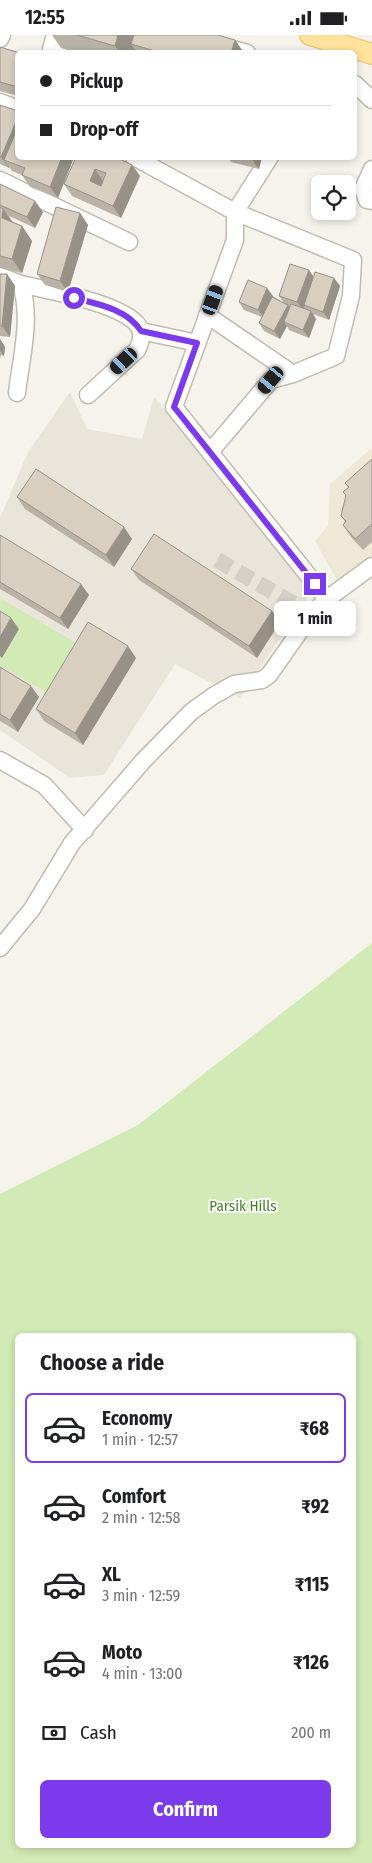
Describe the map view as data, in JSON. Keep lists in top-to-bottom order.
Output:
{
  "parks": ["Parsik Hills"],
  "page": {
    "status": "12:55",
    "banner": ["Pickup", "Drop-off"],
    "bubble": "1 min",
    "heading": "Choose a ride",
    "list": [
      {
        "name": "Economy",
        "note": "1 min · 12:57",
        "value": "₹68"
      },
      {
        "name": "Comfort",
        "note": "2 min · 12:58",
        "value": "₹92"
      },
      {
        "name": "XL",
        "note": "3 min · 12:59",
        "value": "₹115"
      },
      {
        "name": "Moto",
        "note": "4 min · 13:00",
        "value": "₹126"
      }
    ],
    "pay": ["Cash", "200 m"],
    "buttons": "Confirm"
  }
}
